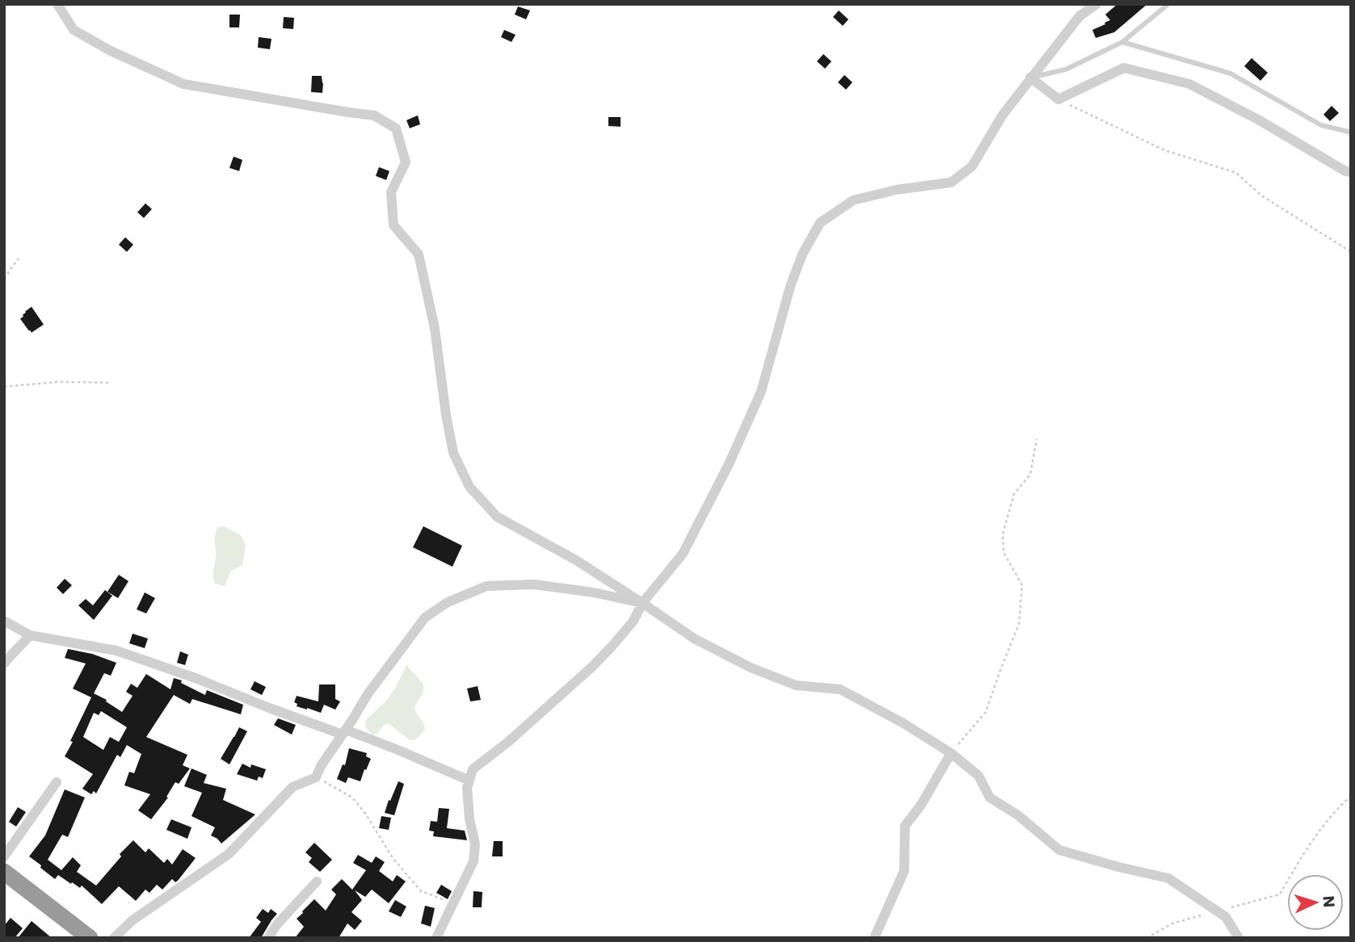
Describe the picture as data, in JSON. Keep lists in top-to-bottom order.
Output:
{
  "north": "right"
}
